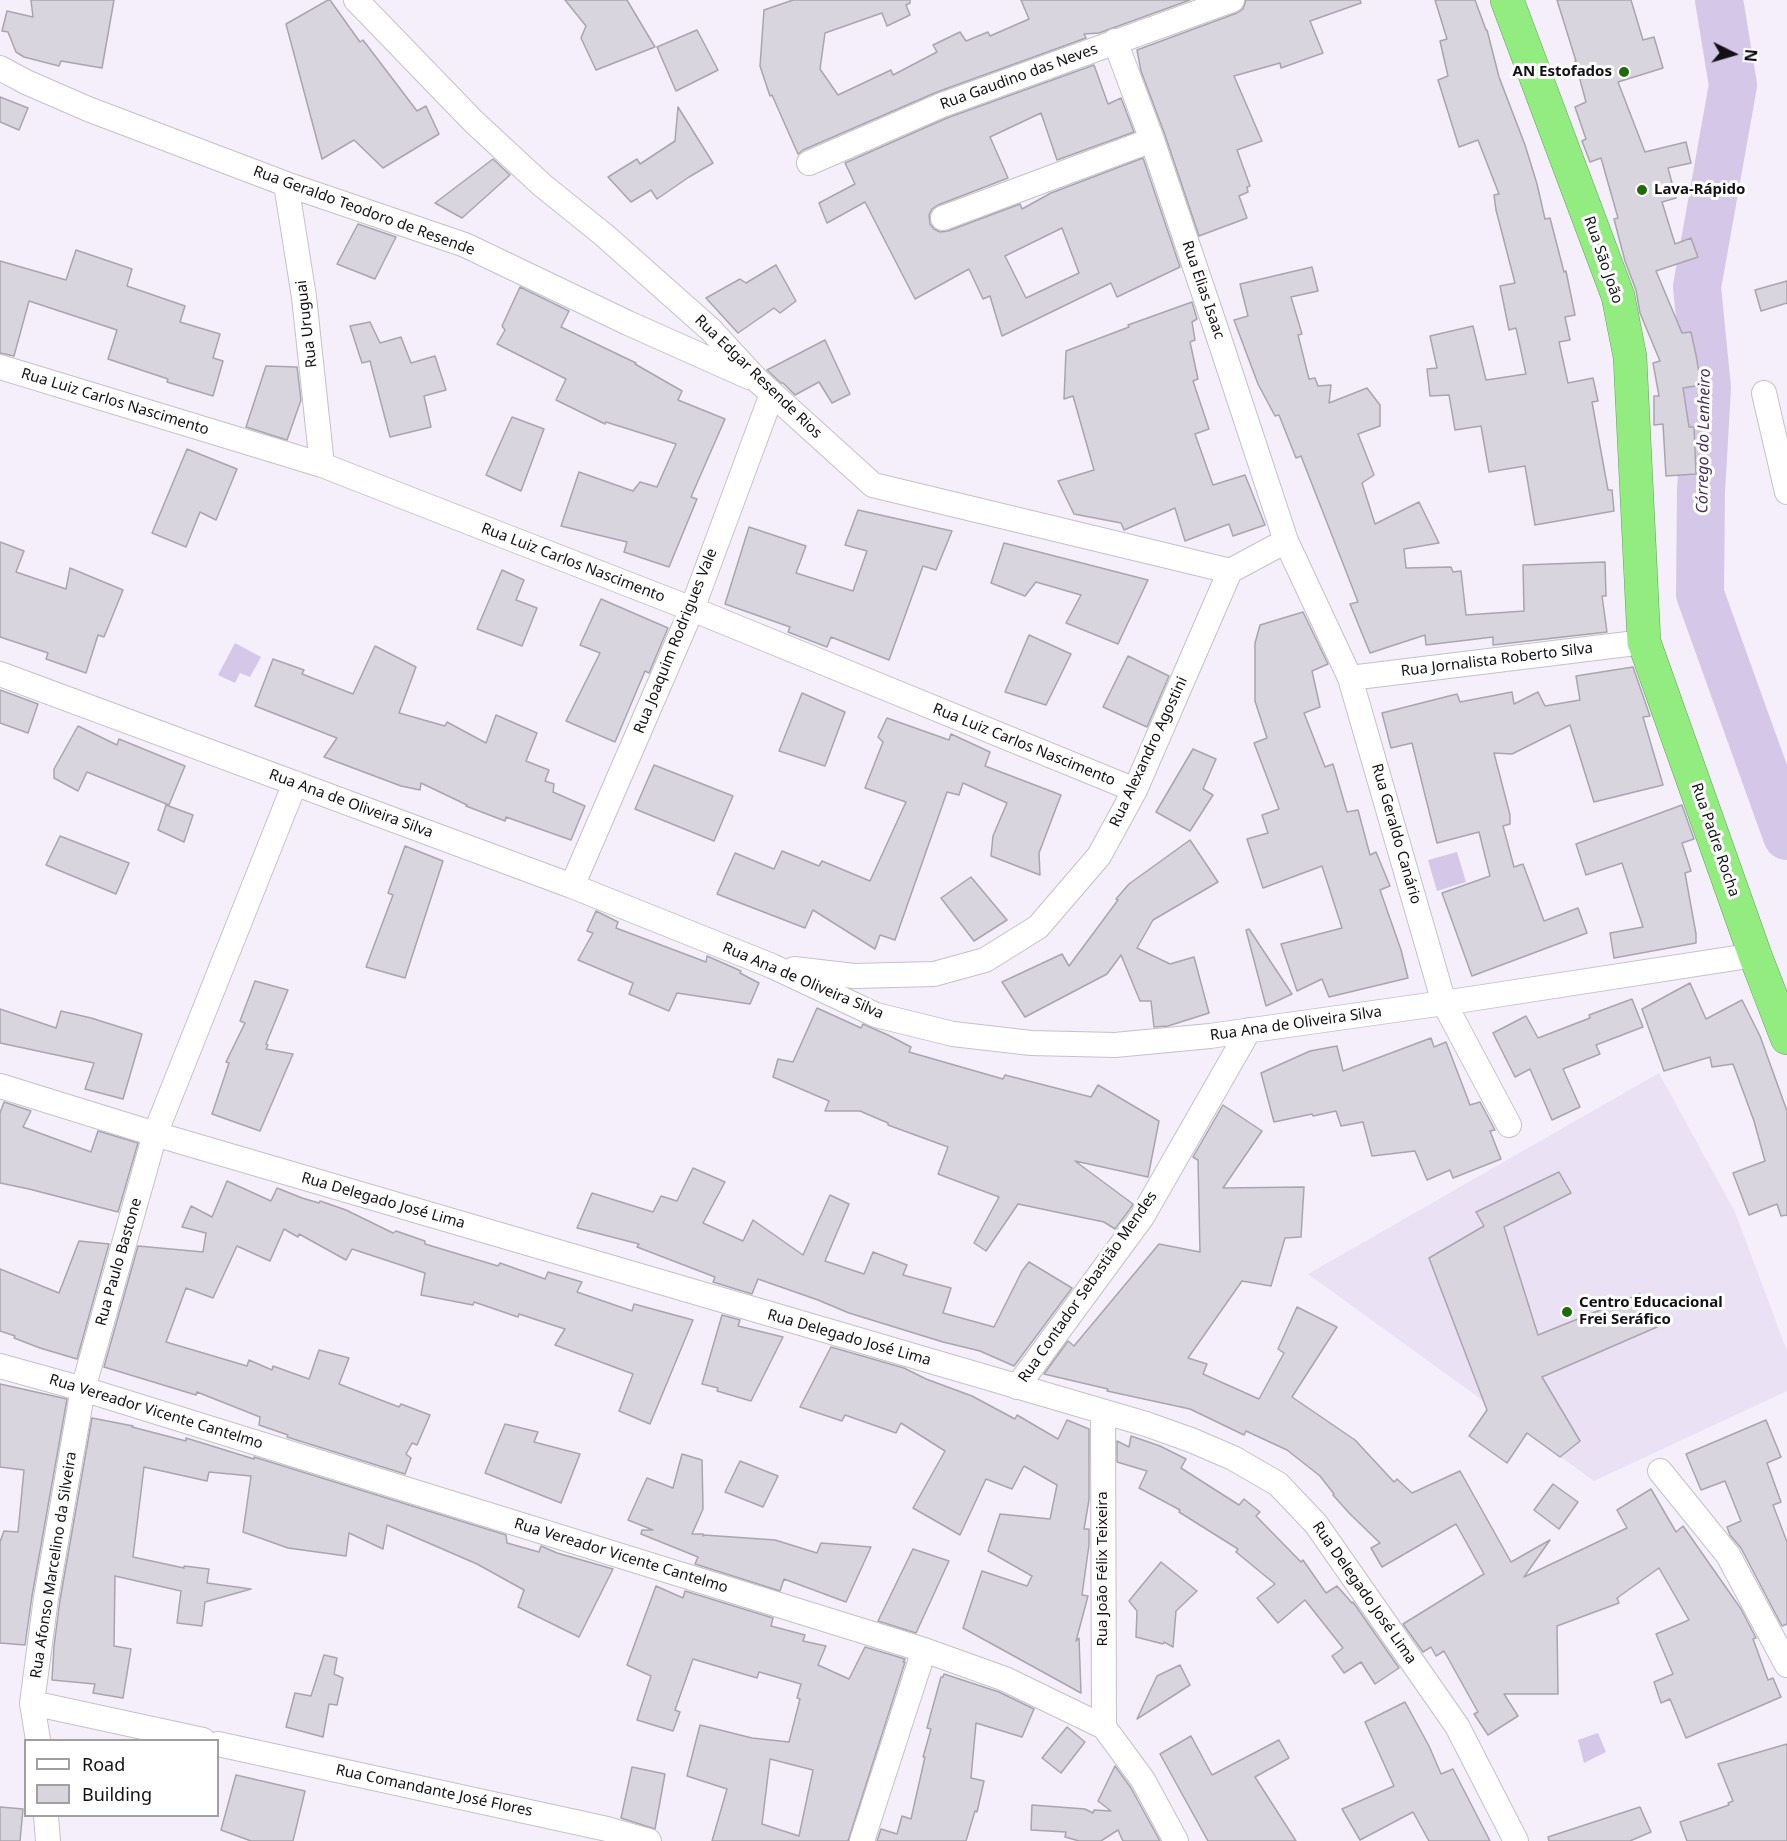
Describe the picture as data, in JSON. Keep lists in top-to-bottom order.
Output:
{
  "streets": {
    "highway": ["Rua São João", "Rua Padre Rocha"],
    "street": [
      "Rua Gaudino das Neves",
      "Rua Geraldo Teodoro de Resende",
      "Rua Elias Isaac",
      "Rua Uruguai",
      "Rua Edgar Resende Rios",
      "Rua Luiz Carlos Nascimento",
      "Rua Joaquim Rodrigues Vale",
      "Rua Jornalista Roberto Silva",
      "Rua Alexandro Agostini",
      "Rua Ana de Oliveira Silva",
      "Rua Geraldo Canário",
      "Rua Delegado José Lima",
      "Rua Paulo Bastone",
      "Rua Contador Sebastião Mendes",
      "Rua Vereador Vicente Cantelmo",
      "Rua Afonso Marcelino da Silveira",
      "Rua João Félix Teixeira",
      "Rua Comandante José Flores"
    ]
  },
  "crossings": [
    ["Rua Gaudino das Neves", "Rua Elias Isaac"],
    ["Rua Geraldo Teodoro de Resende", "Rua Uruguai"],
    ["Rua Geraldo Teodoro de Resende", "Rua Edgar Resende Rios"],
    ["Rua Geraldo Teodoro de Resende", "Rua Joaquim Rodrigues Vale"],
    ["Rua São João", "Rua Jornalista Roberto Silva"],
    ["Rua São João", "Rua Padre Rocha"],
    ["Rua Elias Isaac", "Rua Geraldo Canário"],
    ["Rua Uruguai", "Rua Luiz Carlos Nascimento"],
    ["Rua Edgar Resende Rios", "Rua Joaquim Rodrigues Vale"],
    ["Rua Edgar Resende Rios", "Rua Alexandro Agostini"],
    ["Rua Luiz Carlos Nascimento", "Rua Joaquim Rodrigues Vale"],
    ["Rua Luiz Carlos Nascimento", "Rua Alexandro Agostini"],
    ["Rua Joaquim Rodrigues Vale", "Rua Ana de Oliveira Silva"],
    ["Rua Jornalista Roberto Silva", "Rua Geraldo Canário"],
    ["Rua Jornalista Roberto Silva", "Rua Padre Rocha"],
    ["Rua Alexandro Agostini", "Rua Ana de Oliveira Silva"],
    ["Rua Ana de Oliveira Silva", "Rua Geraldo Canário"],
    ["Rua Ana de Oliveira Silva", "Rua Padre Rocha"],
    ["Rua Ana de Oliveira Silva", "Rua Paulo Bastone"],
    ["Rua Ana de Oliveira Silva", "Rua Contador Sebastião Mendes"],
    ["Rua Delegado José Lima", "Rua Paulo Bastone"],
    ["Rua Delegado José Lima", "Rua Contador Sebastião Mendes"],
    ["Rua Delegado José Lima", "Rua João Félix Teixeira"],
    ["Rua Paulo Bastone", "Rua Vereador Vicente Cantelmo"],
    ["Rua Paulo Bastone", "Rua Afonso Marcelino da Silveira"],
    ["Rua Vereador Vicente Cantelmo", "Rua Afonso Marcelino da Silveira"],
    ["Rua Vereador Vicente Cantelmo", "Rua João Félix Teixeira"]
  ],
  "water": ["Córrego do Lenheiro"],
  "places": ["AN Estofados", "Lava-Rápido", "Centro Educacional Frei Seráfico"],
  "legend": ["Road", "Building"],
  "north": "right"
}
